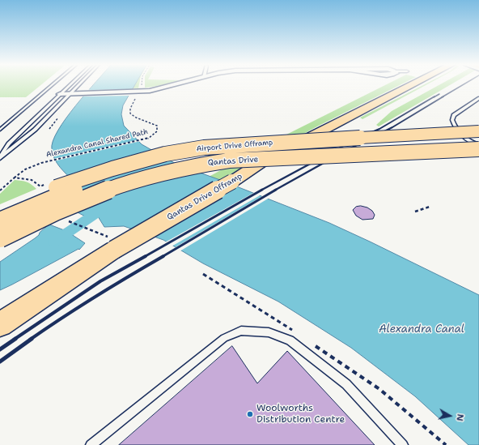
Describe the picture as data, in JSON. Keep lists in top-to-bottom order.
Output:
{
  "streets": {
    "highway": ["Airport Drive Offramp", "Qantas Drive", "Qantas Drive Offramp"],
    "path": ["Alexandra Canal Shared Path"]
  },
  "water": ["Alexandra Canal"],
  "places": ["Woolworths Distribution Centre"],
  "north": "right"
}
